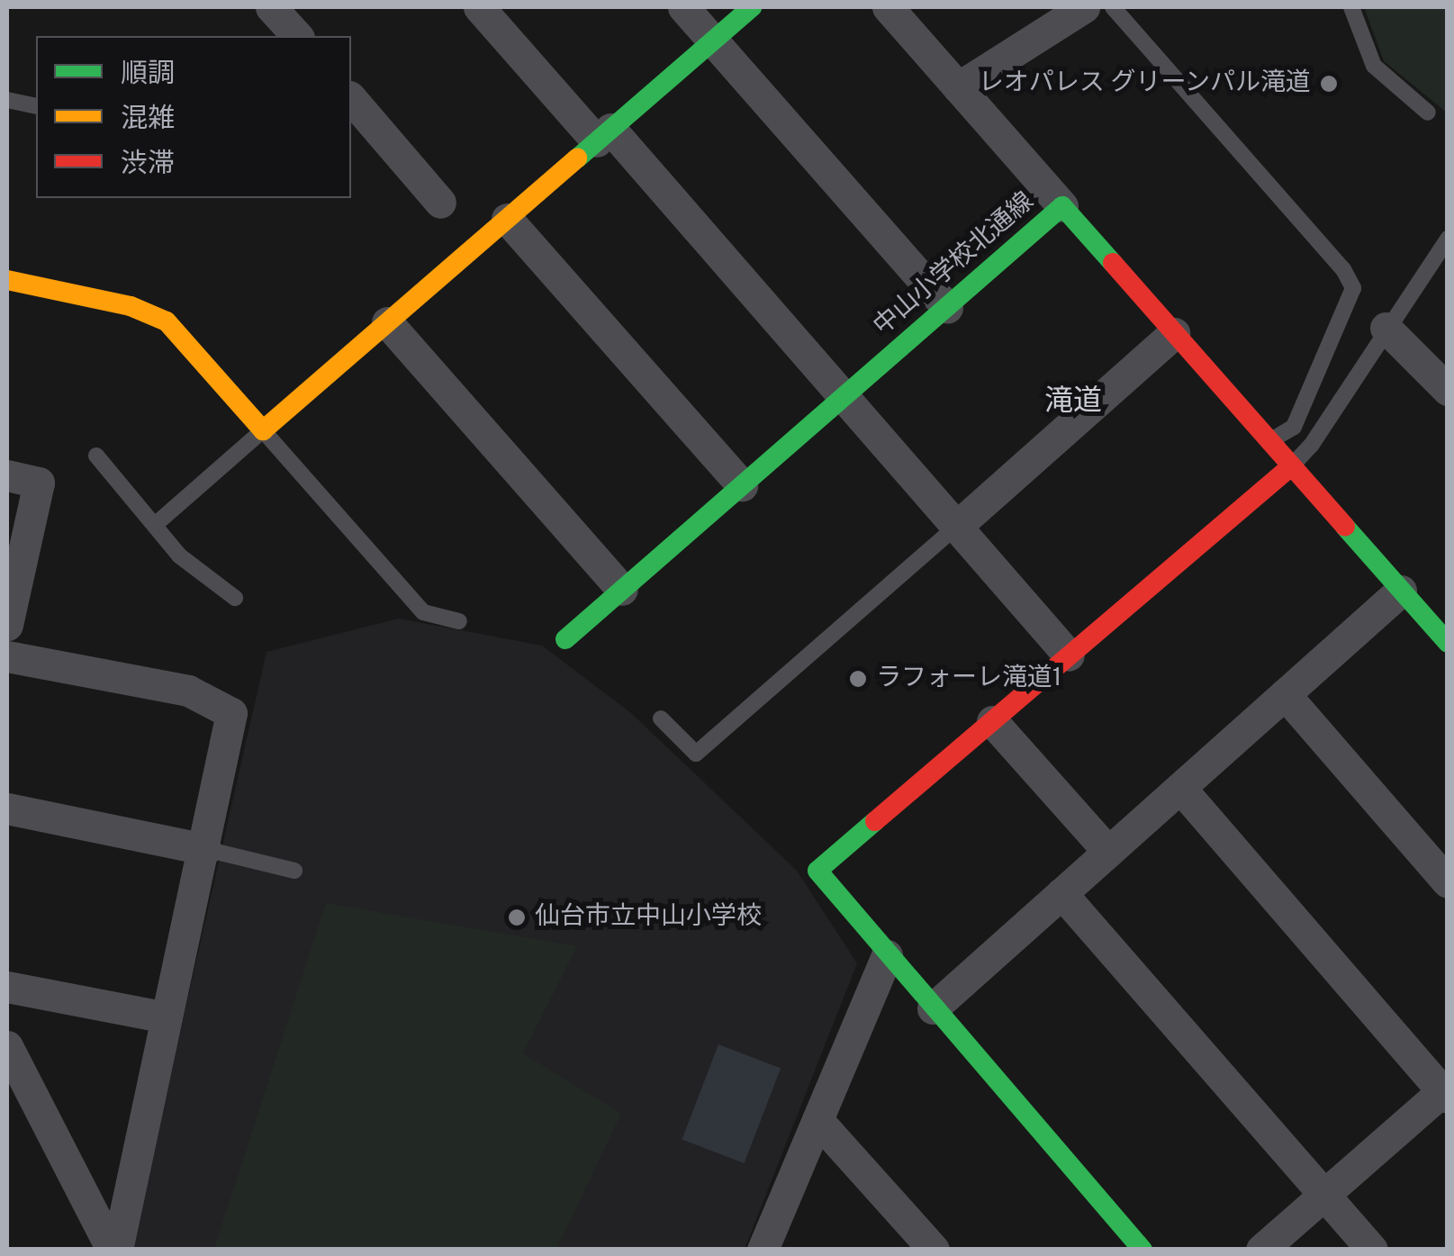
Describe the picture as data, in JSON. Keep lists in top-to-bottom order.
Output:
{
  "streets": {
    "street": ["中山小学校北通線"]
  },
  "districts": ["滝道"],
  "places": ["レオパレス グリーンパル滝道", "ラフォーレ滝道1", "仙台市立中山小学校"],
  "legend": ["順調", "混雑", "渋滞"]
}
